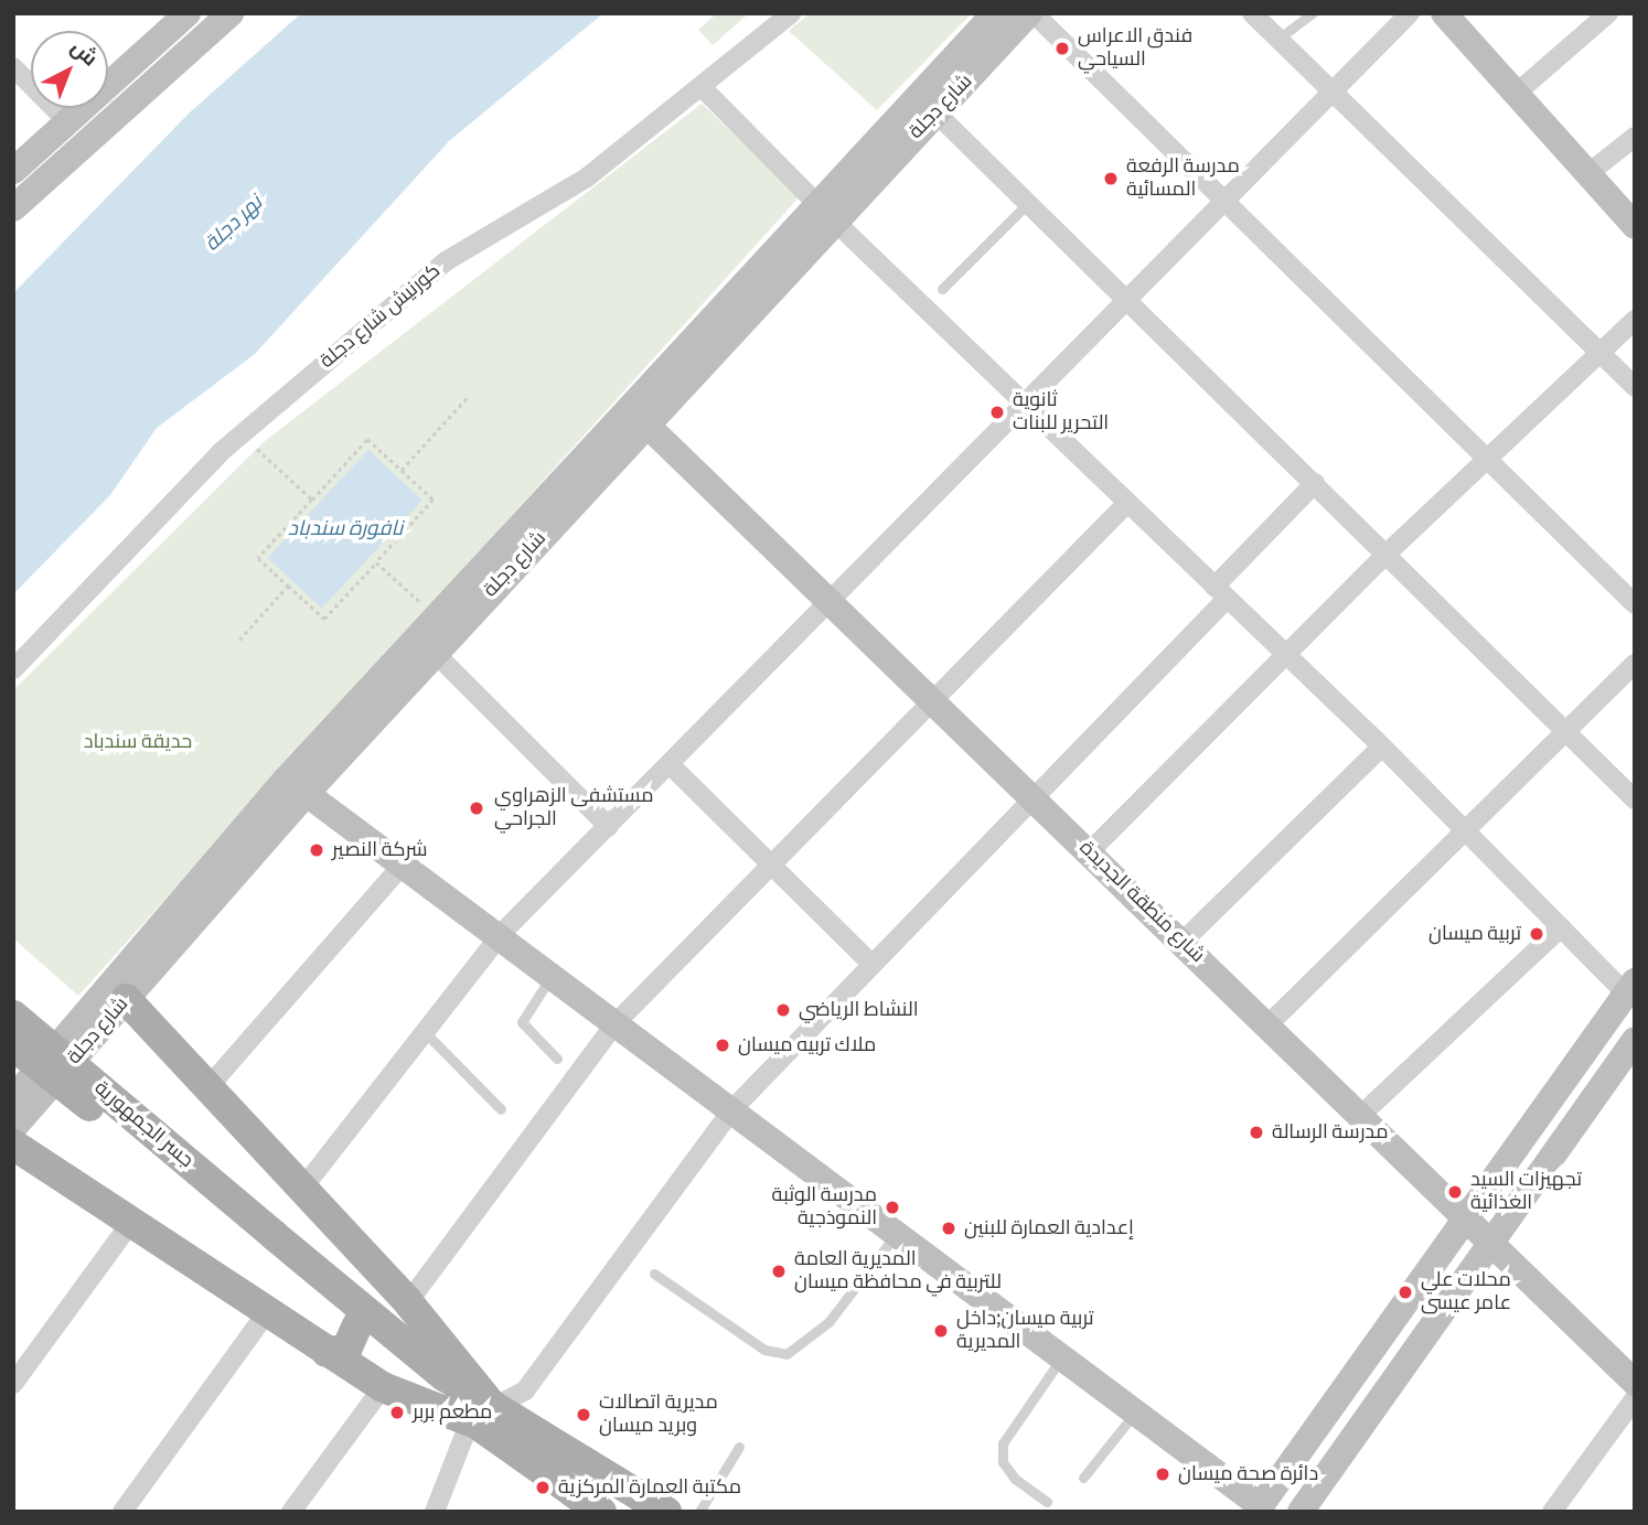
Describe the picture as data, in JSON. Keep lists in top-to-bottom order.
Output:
{
  "streets": {
    "main road": ["جسر الجمهورية"],
    "street": ["شارع دجلة", "كورنيش شارع دجلة", "شارع منطقة الجديدة"]
  },
  "crossings": [
    ["شارع دجلة", "شارع منطقة الجديدة"]
  ],
  "water": ["نهر دجلة", "نافورة سندباد"],
  "parks": ["حديقة سندباد"],
  "places": [
    "فندق الاعراس السياحي",
    "مدرسة الرفعة المسائية",
    "ثانوية التحرير للبنات",
    "مستشفى الزهراوي الجراحي",
    "شركة النصير",
    "تربية ميسان",
    "النشاط الرياضي",
    "ملاك تربيه ميسان",
    "مدرسة الرسالة",
    "تجهيزات السيد الغذائية",
    "مدرسة الوثبة النموذجية",
    "إعدادية العمارة للبنين",
    "المديرية العامة للتربية في محافظة ميسان",
    "محلات علي عامر عيسى",
    "تربية ميسان;داخل المديرية",
    "مطعم بربر",
    "مديرية اتصالات وبريد ميسان",
    "دائرة صحة ميسان",
    "مكتبة العمارة المركزية"
  ],
  "north": "top right"
}
